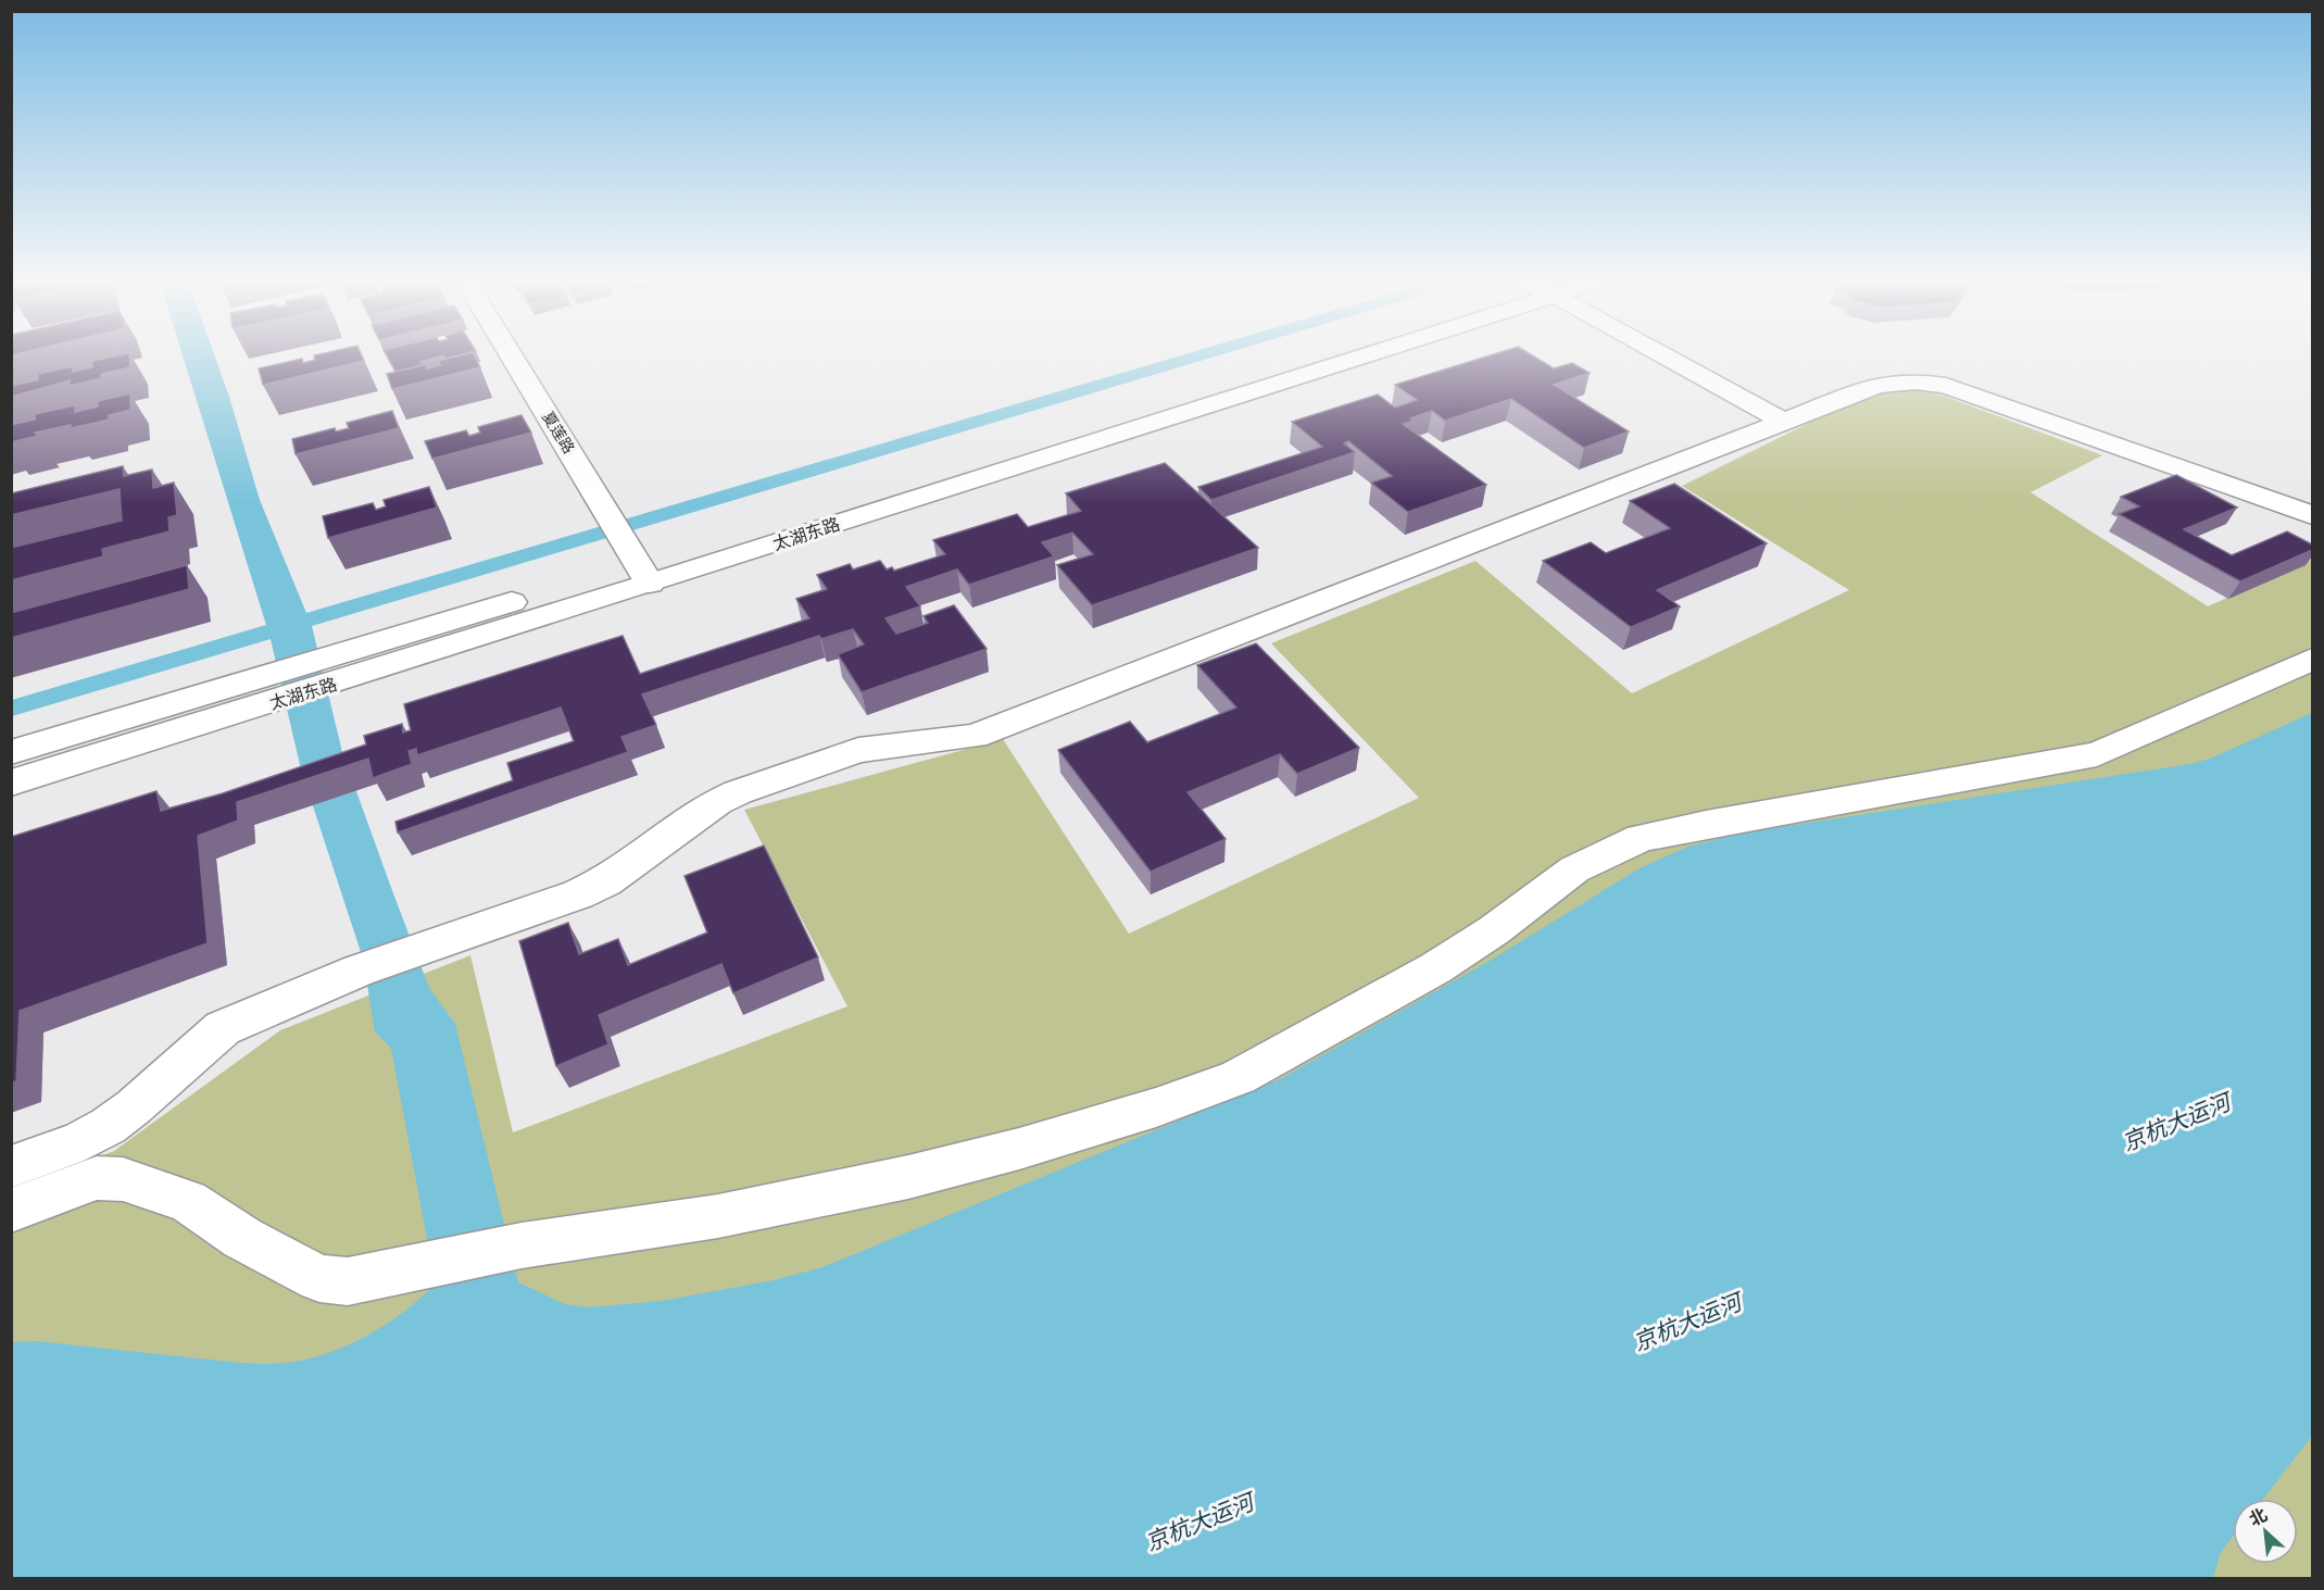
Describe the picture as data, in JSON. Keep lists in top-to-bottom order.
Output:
{
  "streets": {
    "street": ["夏莲路", "太湖东路"]
  },
  "crossings": [
    ["夏莲路", "太湖东路"]
  ],
  "water": ["京杭大运河"],
  "north": "top left"
}
